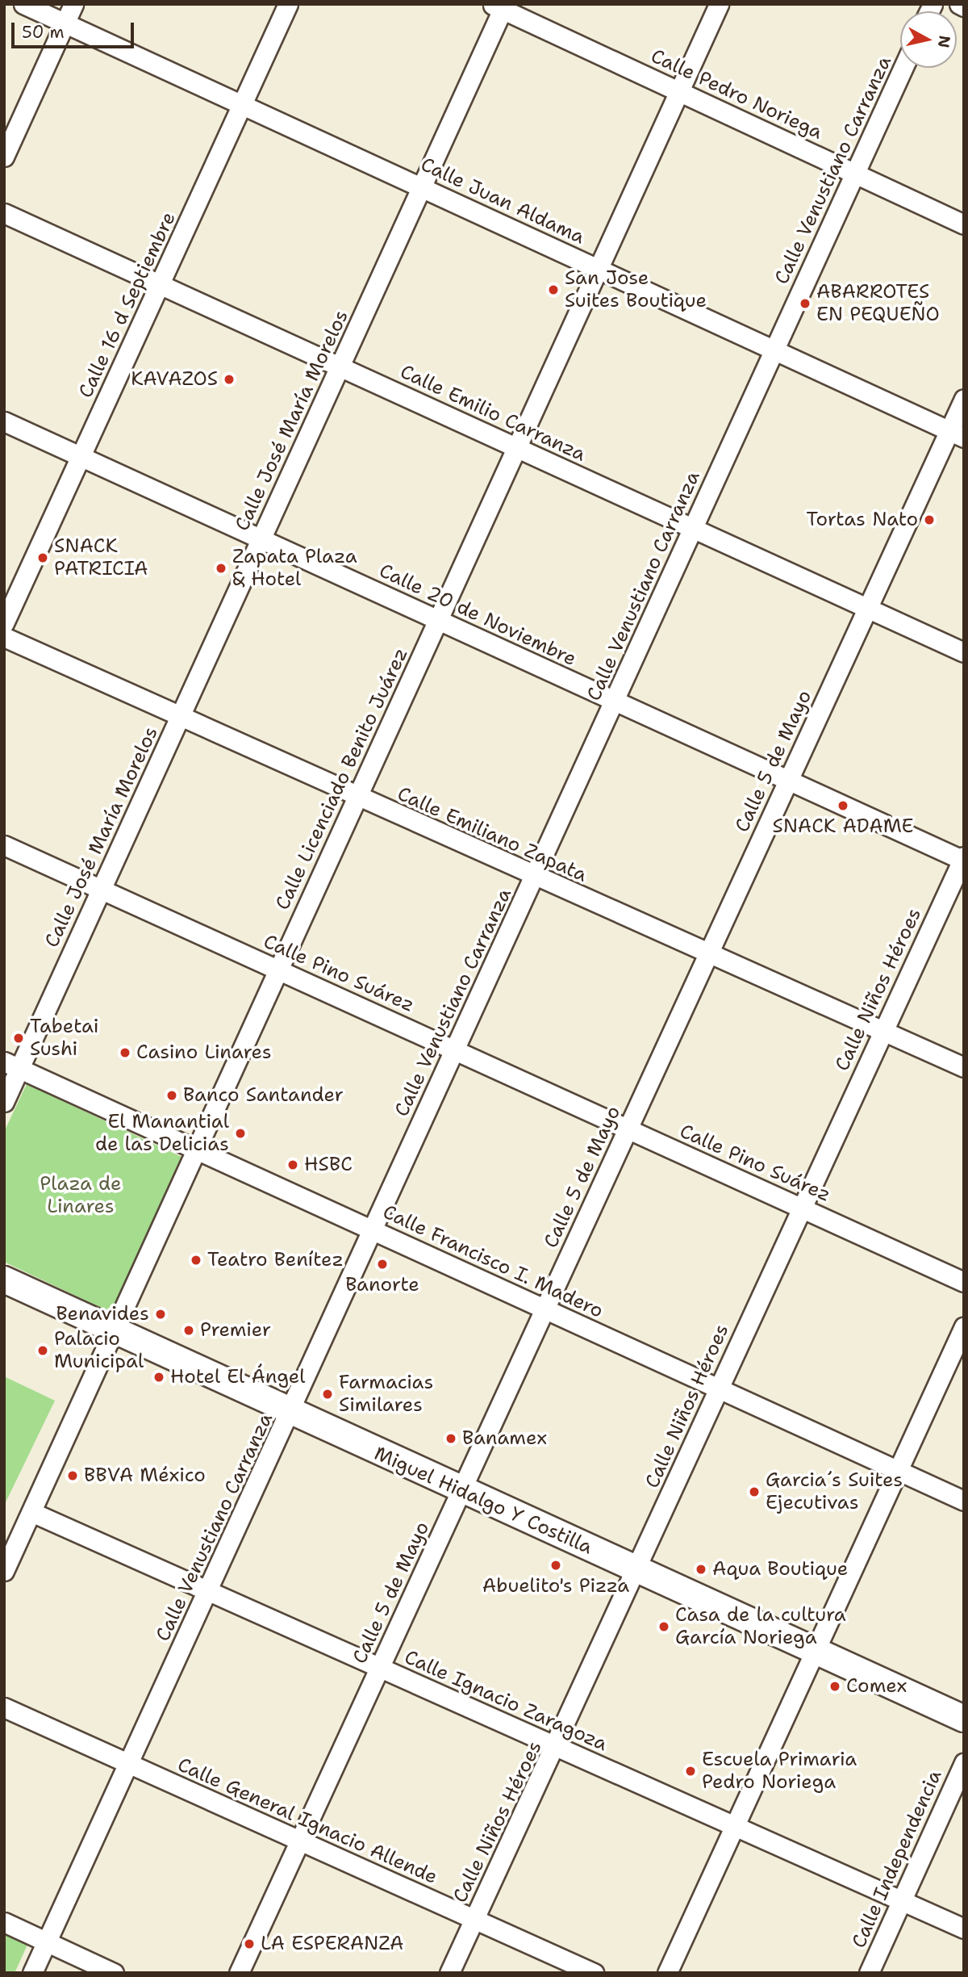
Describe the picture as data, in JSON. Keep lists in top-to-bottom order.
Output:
{
  "streets": {
    "main road": ["Miguel Hidalgo Y Costilla"],
    "street": [
      "Calle Pedro Noriega",
      "Calle Venustiano Carranza",
      "Calle Juan Aldama",
      "Calle 16 d Septiembre",
      "Calle Emilio Carranza",
      "Calle José María Morelos",
      "Calle 20 de Noviembre",
      "Calle 5 de Mayo",
      "Calle Licenciado Benito Juárez",
      "Calle Emiliano Zapata",
      "Calle Pino Suárez",
      "Calle Niños Héroes",
      "Calle Francisco I. Madero",
      "Calle Ignacio Zaragoza",
      "Calle General Ignacio Allende",
      "Calle Independencia"
    ]
  },
  "crossings": [
    ["Calle Pedro Noriega", "Calle Venustiano Carranza"],
    ["Calle Pedro Noriega", "Calle José María Morelos"],
    ["Calle Pedro Noriega", "Calle Licenciado Benito Juárez"],
    ["Calle Venustiano Carranza", "Calle Juan Aldama"],
    ["Calle Venustiano Carranza", "Calle Emilio Carranza"],
    ["Calle Venustiano Carranza", "Calle 20 de Noviembre"],
    ["Calle Venustiano Carranza", "Calle Emiliano Zapata"],
    ["Calle Venustiano Carranza", "Calle Pino Suárez"],
    ["Calle Venustiano Carranza", "Calle Francisco I. Madero"],
    ["Calle Venustiano Carranza", "Miguel Hidalgo Y Costilla"],
    ["Calle Venustiano Carranza", "Calle Ignacio Zaragoza"],
    ["Calle Venustiano Carranza", "Calle General Ignacio Allende"],
    ["Calle Juan Aldama", "Calle 16 d Septiembre"],
    ["Calle Juan Aldama", "Calle José María Morelos"],
    ["Calle Juan Aldama", "Calle 5 de Mayo"],
    ["Calle Juan Aldama", "Calle Licenciado Benito Juárez"],
    ["Calle 16 d Septiembre", "Calle Emilio Carranza"],
    ["Calle 16 d Septiembre", "Calle 20 de Noviembre"],
    ["Calle Emilio Carranza", "Calle José María Morelos"],
    ["Calle Emilio Carranza", "Calle 5 de Mayo"],
    ["Calle Emilio Carranza", "Calle Licenciado Benito Juárez"],
    ["Calle José María Morelos", "Calle 20 de Noviembre"],
    ["Calle José María Morelos", "Calle Emiliano Zapata"],
    ["Calle José María Morelos", "Calle Pino Suárez"],
    ["Calle José María Morelos", "Calle Francisco I. Madero"],
    ["Calle 20 de Noviembre", "Calle 5 de Mayo"],
    ["Calle 20 de Noviembre", "Calle Licenciado Benito Juárez"],
    ["Calle 20 de Noviembre", "Calle Niños Héroes"],
    ["Calle 5 de Mayo", "Calle Emiliano Zapata"],
    ["Calle 5 de Mayo", "Calle Pino Suárez"],
    ["Calle 5 de Mayo", "Calle Francisco I. Madero"],
    ["Calle 5 de Mayo", "Miguel Hidalgo Y Costilla"],
    ["Calle 5 de Mayo", "Calle Ignacio Zaragoza"],
    ["Calle 5 de Mayo", "Calle General Ignacio Allende"],
    ["Calle Licenciado Benito Juárez", "Calle Emiliano Zapata"],
    ["Calle Licenciado Benito Juárez", "Calle Pino Suárez"],
    ["Calle Licenciado Benito Juárez", "Calle Francisco I. Madero"],
    ["Calle Licenciado Benito Juárez", "Miguel Hidalgo Y Costilla"],
    ["Calle Licenciado Benito Juárez", "Calle Ignacio Zaragoza"],
    ["Calle Emiliano Zapata", "Calle Niños Héroes"],
    ["Calle Pino Suárez", "Calle Niños Héroes"],
    ["Calle Niños Héroes", "Calle Francisco I. Madero"],
    ["Calle Niños Héroes", "Miguel Hidalgo Y Costilla"],
    ["Calle Niños Héroes", "Calle Ignacio Zaragoza"],
    ["Calle Niños Héroes", "Calle General Ignacio Allende"],
    ["Calle Ignacio Zaragoza", "Calle Independencia"]
  ],
  "parks": ["Plaza de Linares"],
  "places": [
    "San Jose Suites Boutique",
    "ABARROTES EN PEQUEÑO",
    "KAVAZOS",
    "Tortas Nato",
    "SNACK PATRICIA",
    "Zapata Plaza & Hotel",
    "SNACK ADAME",
    "Tabetai Sushi",
    "Casino Linares",
    "Banco Santander",
    "El Manantial de las Delicias",
    "HSBC",
    "Teatro Benítez",
    "Banorte",
    "Benavides",
    "Premier",
    "Palacio Municipal",
    "Hotel El Ángel",
    "Farmacias Similares",
    "Banamex",
    "BBVA México",
    "Garcia´s Suites Ejecutivas",
    "Abuelito's Pizza",
    "Aqua Boutique",
    "Casa de la cultura García Noriega",
    "Comex",
    "Escuela Primaria Pedro Noriega",
    "LA ESPERANZA"
  ],
  "scale_bar": "50 m",
  "north": "right"
}
